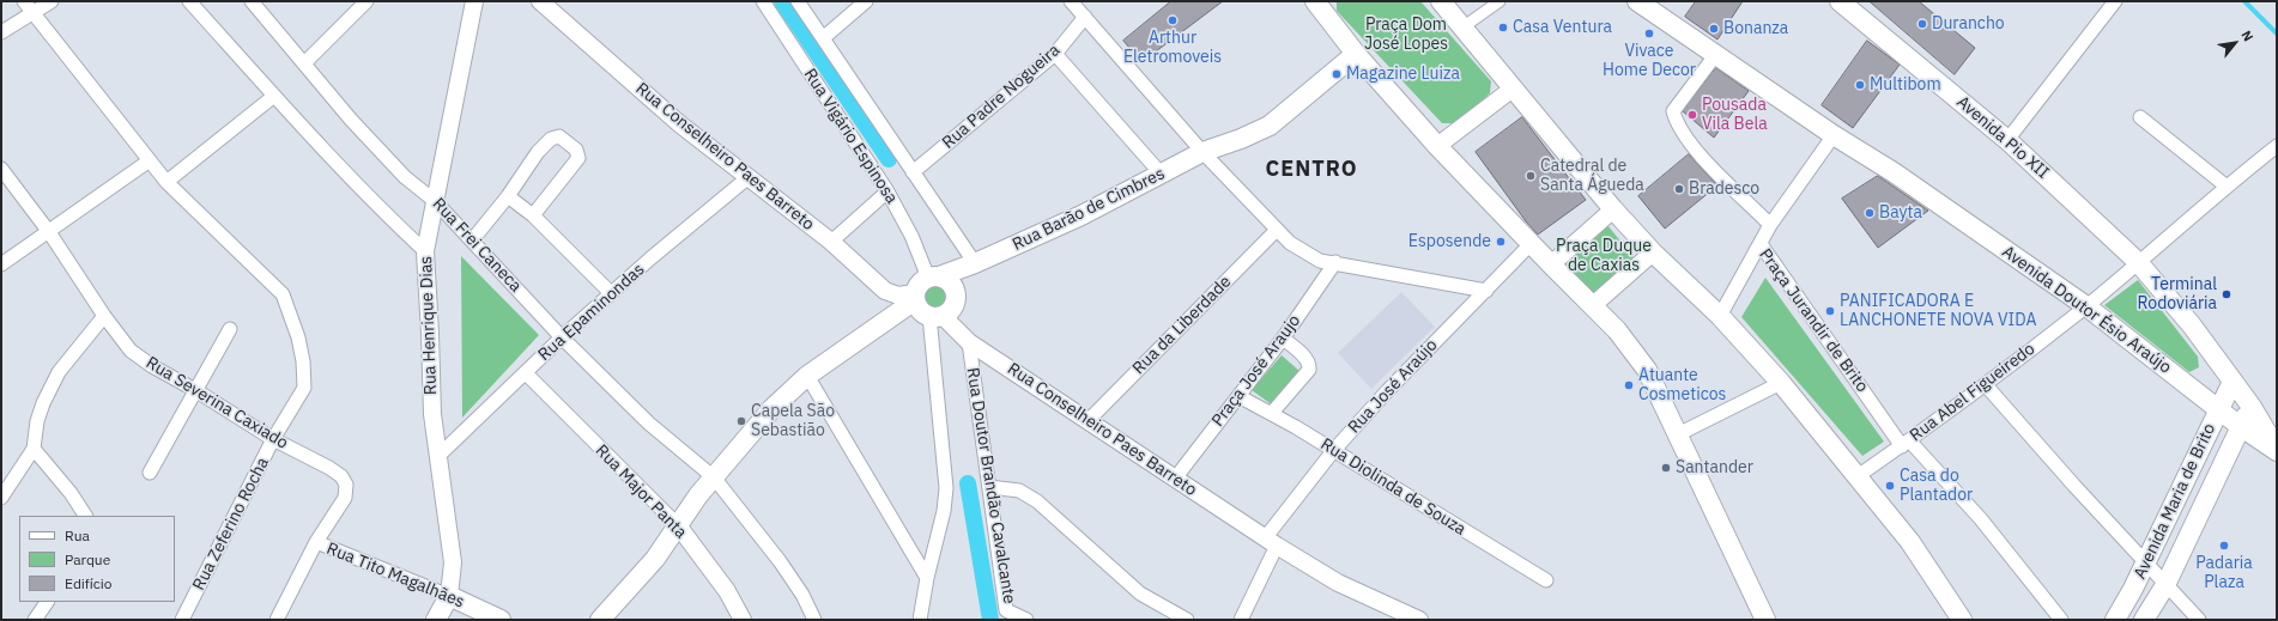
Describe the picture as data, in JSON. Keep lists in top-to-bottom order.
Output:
{
  "streets": {
    "main road": [
      "Avenida Pio XII",
      "Rua Barão de Cimbres",
      "Avenida Doutor Ésio Araújo",
      "Rua Henrique Dias",
      "Avenida Maria de Brito",
      "Rua Tito Magalhães"
    ],
    "street": [
      "Rua Padre Nogueira",
      "Rua Vigário Espinosa",
      "Rua Conselheiro Paes Barreto",
      "Rua Frei Caneca",
      "Rua Epaminondas",
      "Praça Jurandir de Brito",
      "Rua da Liberdade",
      "Praça José Araujo",
      "Rua José Araújo",
      "Rua Abel Figueiredo",
      "Rua Severina Caxiado",
      "Rua Doutor Brandão Cavalcante",
      "Rua Diolinda de Souza",
      "Rua Major Panta",
      "Rua Zeferino Rocha"
    ]
  },
  "crossings": [
    ["Rua Padre Nogueira", "Rua Vigário Espinosa"],
    ["Rua Vigário Espinosa", "Rua Conselheiro Paes Barreto"],
    ["Rua Vigário Espinosa", "Rua Barão de Cimbres"],
    ["Avenida Pio XII", "Avenida Doutor Ésio Araújo"],
    ["Avenida Pio XII", "Rua Abel Figueiredo"],
    ["Rua Conselheiro Paes Barreto", "Rua Barão de Cimbres"],
    ["Rua Conselheiro Paes Barreto", "Rua Epaminondas"],
    ["Rua Conselheiro Paes Barreto", "Rua da Liberdade"],
    ["Rua Conselheiro Paes Barreto", "Praça José Araujo"],
    ["Rua Conselheiro Paes Barreto", "Rua José Araújo"],
    ["Rua Conselheiro Paes Barreto", "Rua Doutor Brandão Cavalcante"],
    ["Rua Frei Caneca", "Rua Epaminondas"],
    ["Rua Frei Caneca", "Rua Henrique Dias"],
    ["Avenida Doutor Ésio Araújo", "Rua Abel Figueiredo"],
    ["Avenida Doutor Ésio Araújo", "Avenida Maria de Brito"],
    ["Rua Epaminondas", "Rua Henrique Dias"],
    ["Rua Epaminondas", "Rua Major Panta"],
    ["Praça Jurandir de Brito", "Rua Abel Figueiredo"],
    ["Rua Henrique Dias", "Rua Tito Magalhães"],
    ["Praça José Araujo", "Rua Diolinda de Souza"],
    ["Rua José Araújo", "Rua Diolinda de Souza"],
    ["Rua Severina Caxiado", "Rua Zeferino Rocha"],
    ["Rua Severina Caxiado", "Rua Tito Magalhães"]
  ],
  "districts": ["CENTRO"],
  "parks": ["Praça Dom José Lopes", "Praça Duque de Caxias"],
  "places": [
    "Arthur Eletromoveis",
    "Durancho",
    "Casa Ventura",
    "Bonanza",
    "Vivace Home Decor",
    "Magazine Luiza",
    "Multibom",
    "Pousada Vila Bela",
    "Catedral de Santa Águeda",
    "Bradesco",
    "Bayta",
    "Esposende",
    "Terminal Rodoviária",
    "PANIFICADORA E LANCHONETE NOVA VIDA",
    "Atuante Cosmeticos",
    "Capela São Sebastião",
    "Santander",
    "Casa do Plantador",
    "Padaria Plaza"
  ],
  "legend": ["Rua", "Parque", "Edifício"],
  "north": "top right"
}
